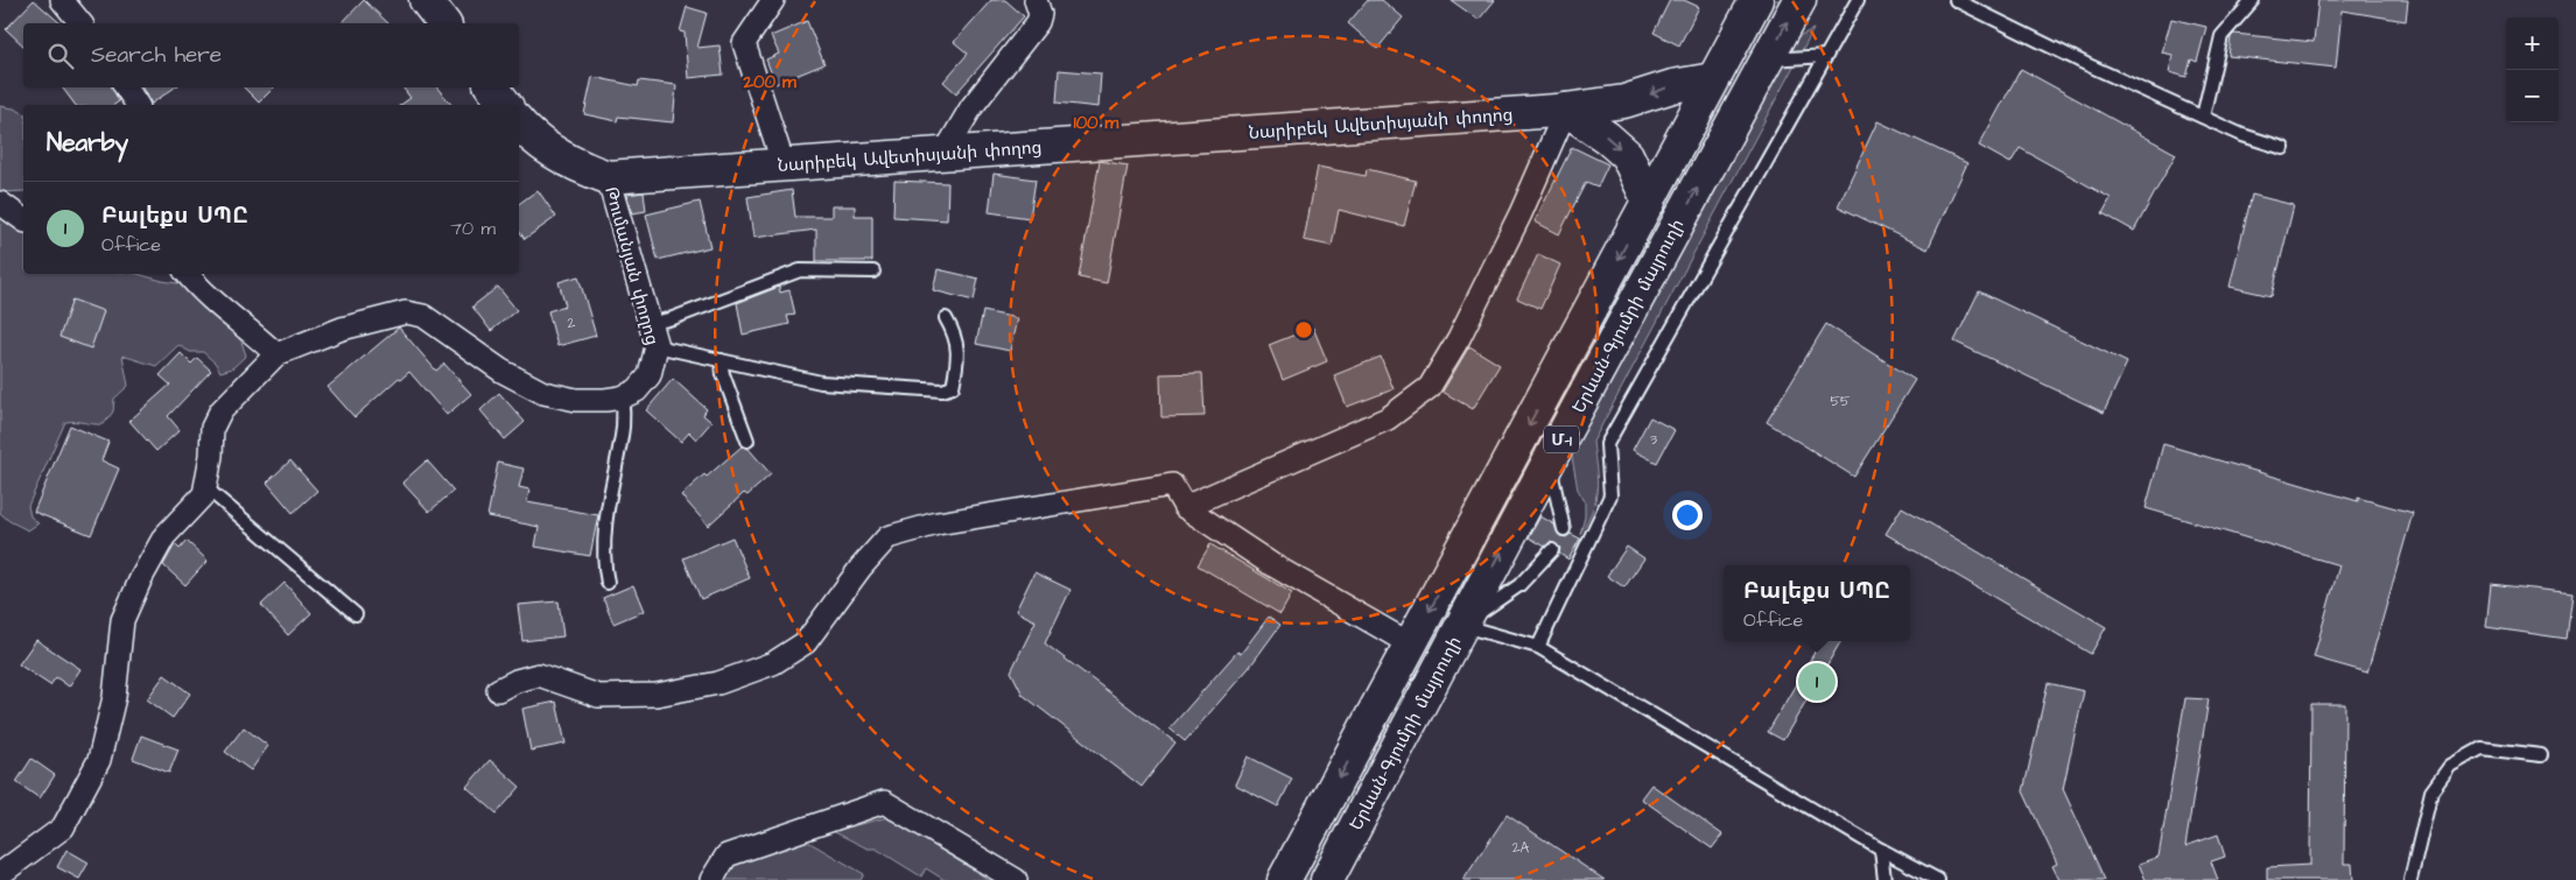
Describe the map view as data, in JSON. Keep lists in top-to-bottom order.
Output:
{
  "streets": {
    "main road": ["Նարիբեկ Ավետիսյանի փողոց", "Երևան-Գյումրի մայրուղի", "Մ-1"],
    "street": ["Թումանյան փողոց"]
  },
  "crossings": [
    ["Նարիբեկ Ավետիսյանի փողոց", "Թումանյան փողոց"],
    ["Նարիբեկ Ավետիսյանի փողոց", "Երևան-Գյումրի մայրուղի"]
  ],
  "house_numbers": [
    "2",
    "55",
    "3",
    "2A"
  ],
  "page": {
    "map_buttons": ["+", "−"],
    "search": "Search here",
    "heading": "Nearby",
    "list": [
      {
        "mark": "1",
        "name": "Բալեքս ՍՊԸ",
        "note": "Office",
        "value": "70 m"
      }
    ],
    "popup": ["Բալեքս ՍՊԸ", "Office"],
    "pins": "1"
  },
  "rings": ["200 m", "100 m"]
}
